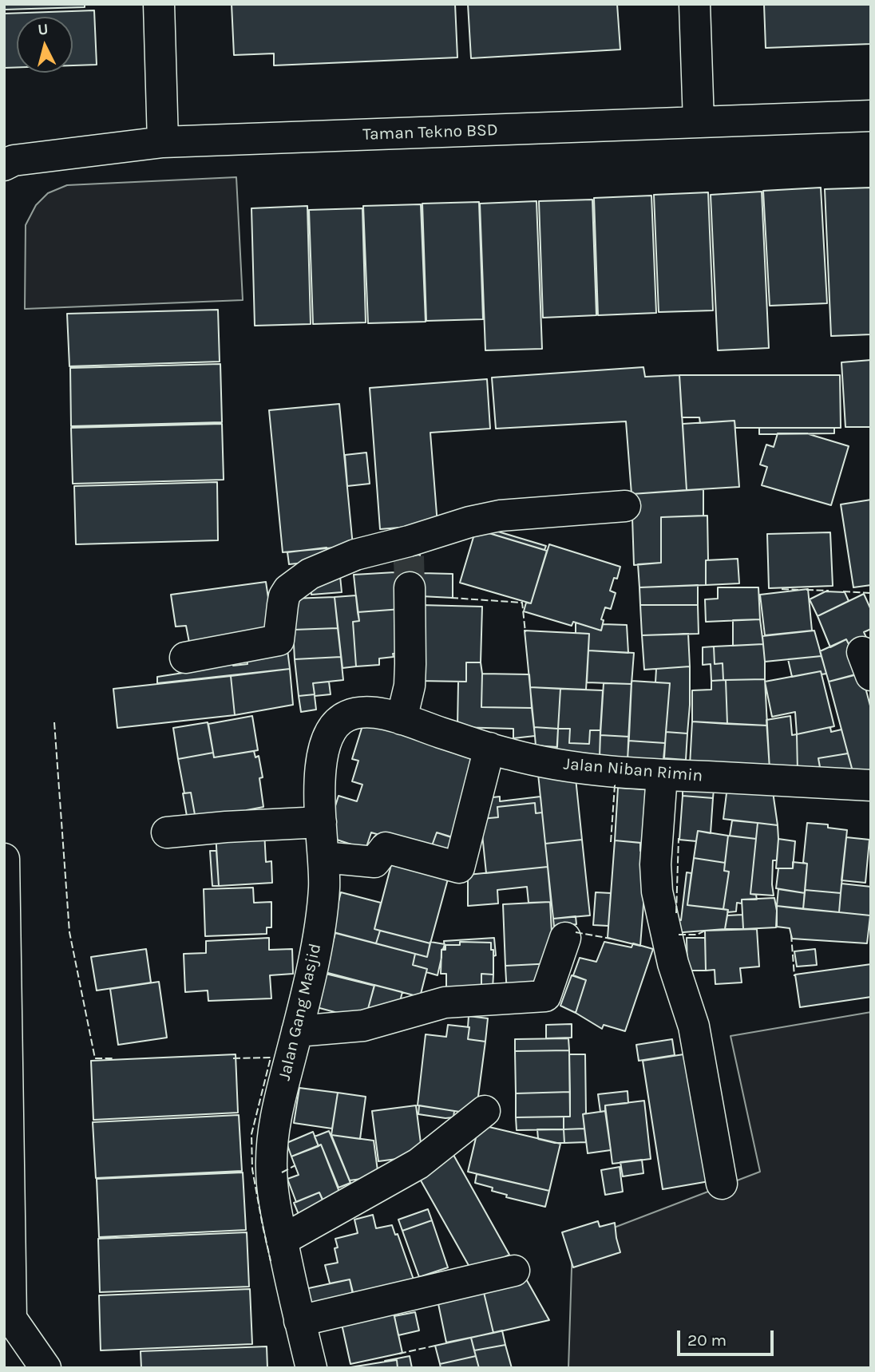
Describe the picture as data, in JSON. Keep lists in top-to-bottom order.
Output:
{
  "streets": {
    "street": ["Taman Tekno BSD", "Jalan Niban Rimin", "Jalan Gang Masjid"]
  },
  "crossings": [
    ["Jalan Niban Rimin", "Jalan Gang Masjid"]
  ],
  "scale_bar": "20 m",
  "north": "top"
}
